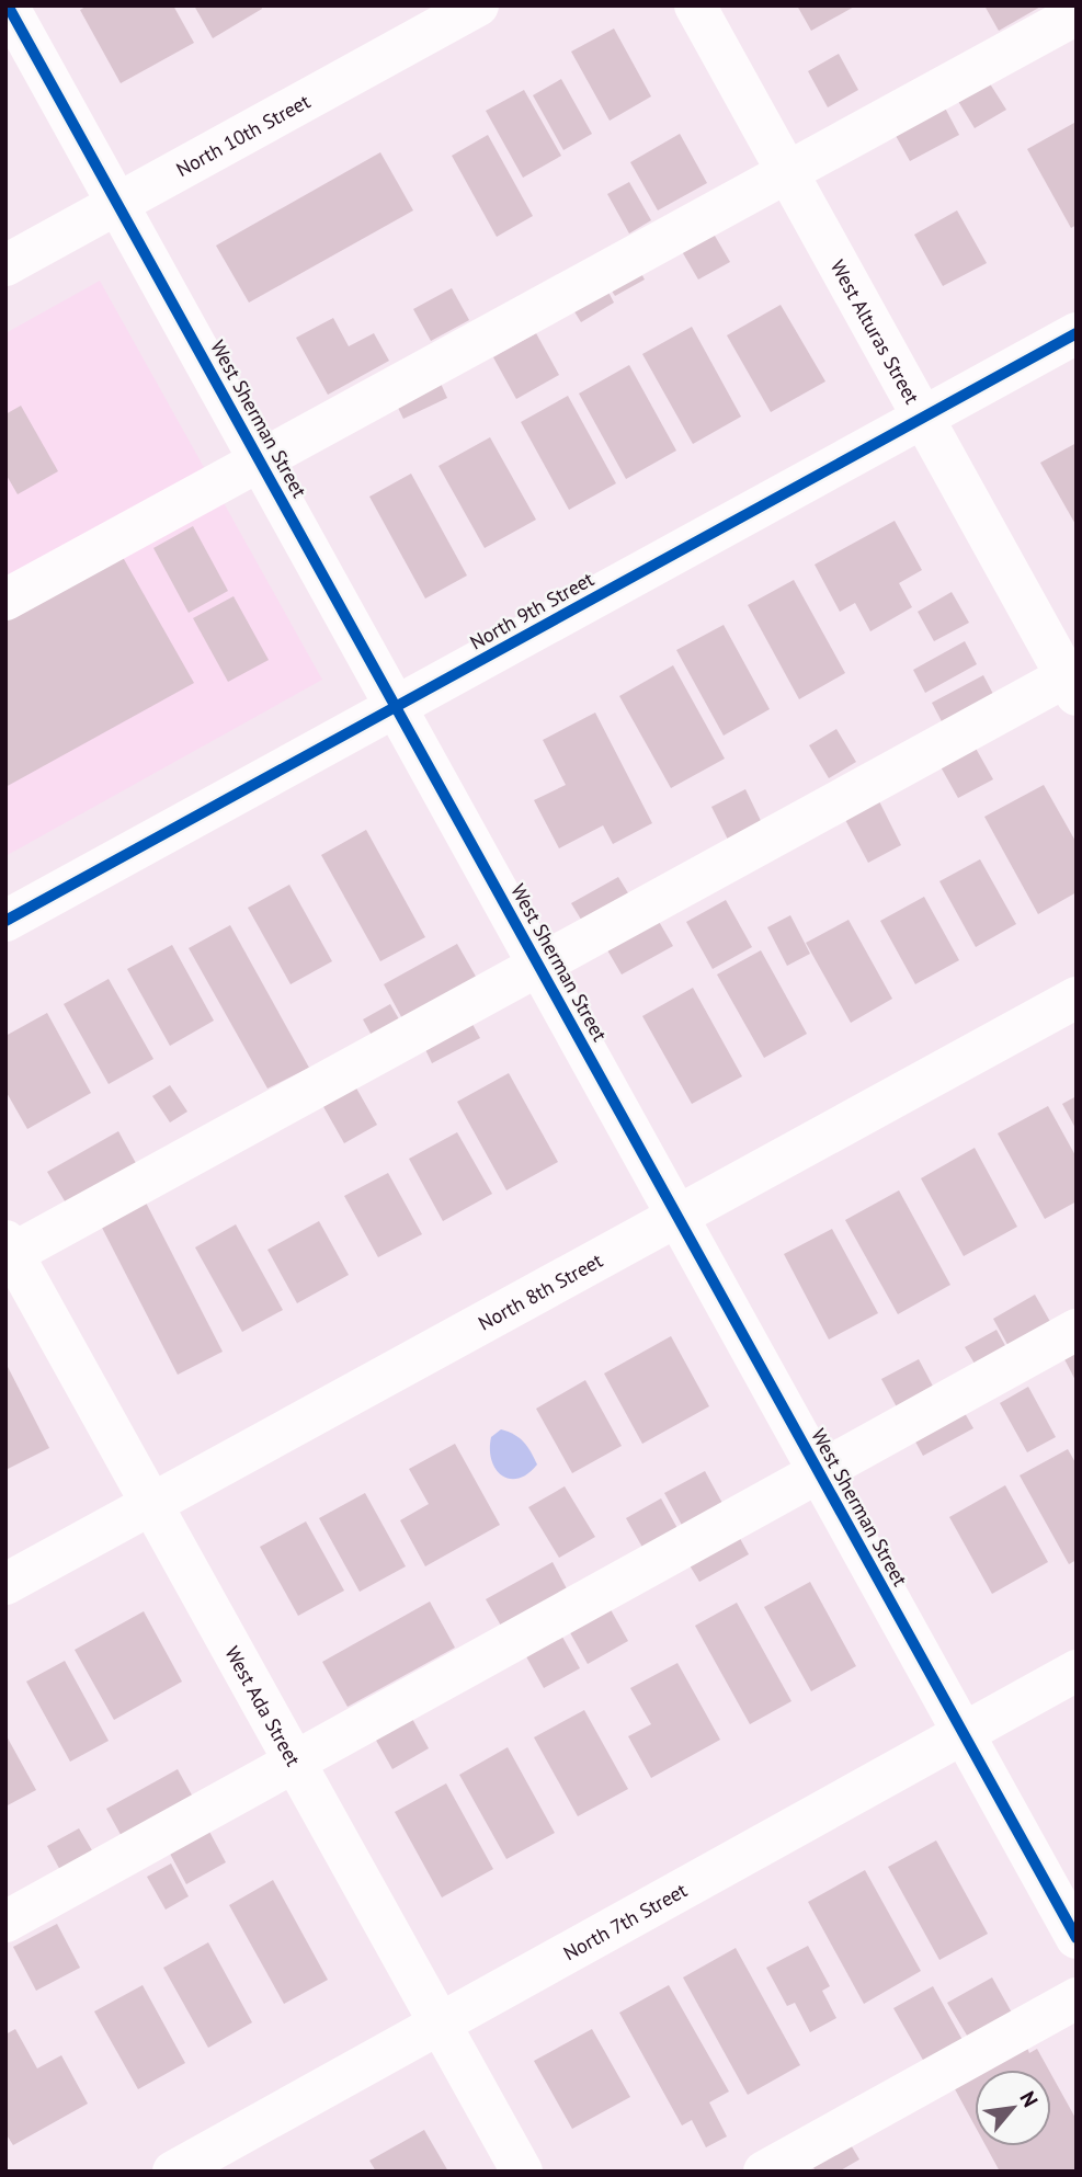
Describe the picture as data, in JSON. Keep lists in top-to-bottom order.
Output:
{
  "streets": {
    "street": [
      "North 10th Street",
      "West Alturas Street",
      "West Sherman Street",
      "North 9th Street",
      "North 8th Street",
      "West Ada Street",
      "North 7th Street"
    ]
  },
  "crossings": [
    ["North 10th Street", "West Sherman Street"],
    ["West Alturas Street", "North 9th Street"],
    ["West Sherman Street", "North 9th Street"],
    ["West Sherman Street", "North 8th Street"],
    ["West Sherman Street", "North 7th Street"],
    ["North 8th Street", "West Ada Street"],
    ["West Ada Street", "North 7th Street"]
  ],
  "north": "top right"
}
